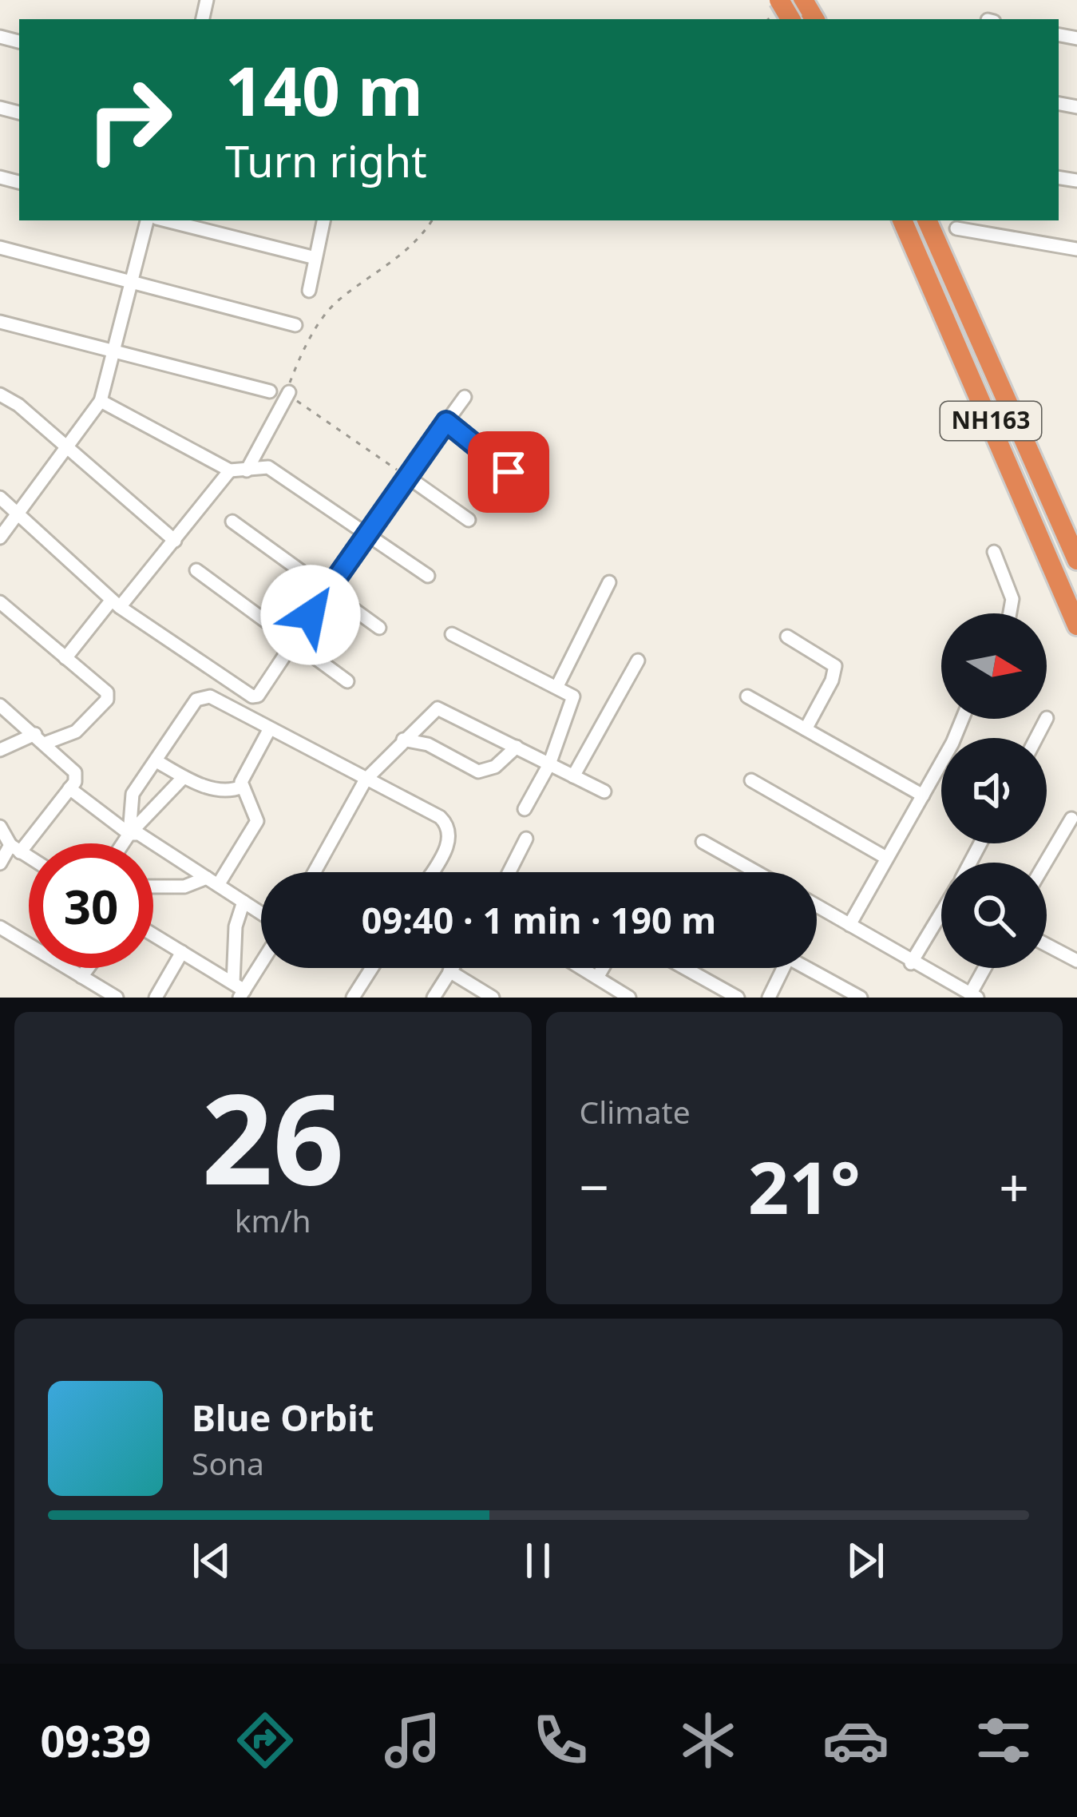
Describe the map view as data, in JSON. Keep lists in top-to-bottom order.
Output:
{
  "streets": {
    "highway": ["NH163"]
  },
  "north": "right",
  "page": {
    "turn": ["140 m", "Turn right"],
    "limit": "30",
    "trip": "09:40 · 1 min · 190 m",
    "tile": [
      ["26", "km/h"],
      "Climate"
    ],
    "heat": ["−", "21°", "+"],
    "song": ["Blue Orbit", "Sona"],
    "tabs": "09:39"
  }
}
